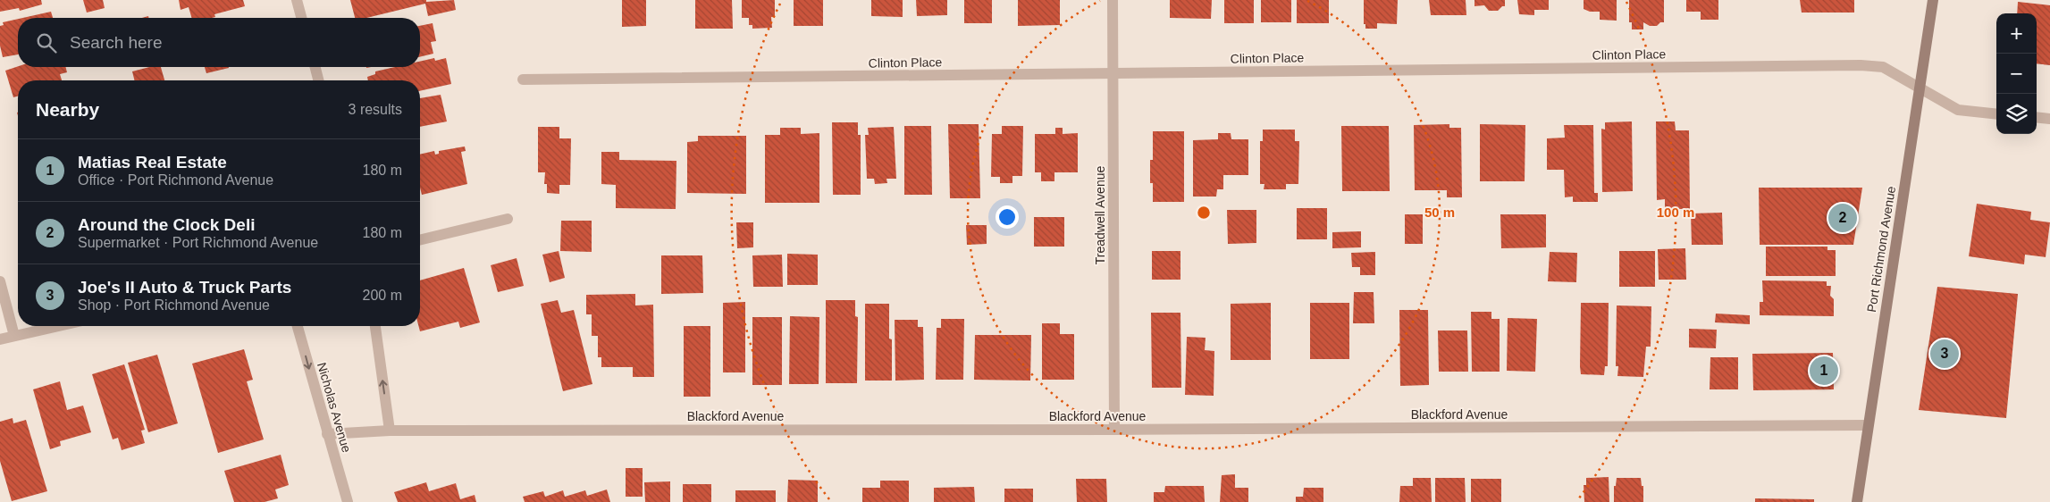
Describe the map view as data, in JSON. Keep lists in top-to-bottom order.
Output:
{
  "streets": {
    "street": [
      "Clinton Place",
      "Treadwell Avenue",
      "Port Richmond Avenue",
      "Nicholas Avenue",
      "Blackford Avenue"
    ]
  },
  "crossings": [
    ["Clinton Place", "Treadwell Avenue"],
    ["Clinton Place", "Port Richmond Avenue"],
    ["Treadwell Avenue", "Blackford Avenue"],
    ["Port Richmond Avenue", "Blackford Avenue"],
    ["Nicholas Avenue", "Blackford Avenue"]
  ],
  "page": {
    "map_buttons": ["+", "−"],
    "search": "Search here",
    "heading": ["Nearby", "3 results"],
    "list": [
      {
        "mark": "1",
        "name": "Matias Real Estate",
        "note": "Office · Port Richmond Avenue",
        "value": "180 m"
      },
      {
        "mark": "2",
        "name": "Around the Clock Deli",
        "note": "Supermarket · Port Richmond Avenue",
        "value": "180 m"
      },
      {
        "mark": "3",
        "name": "Joe's II Auto & Truck Parts",
        "note": "Shop · Port Richmond Avenue",
        "value": "200 m"
      }
    ],
    "pins": ["2", "3", "1"]
  },
  "rings": ["50 m", "100 m"]
}
